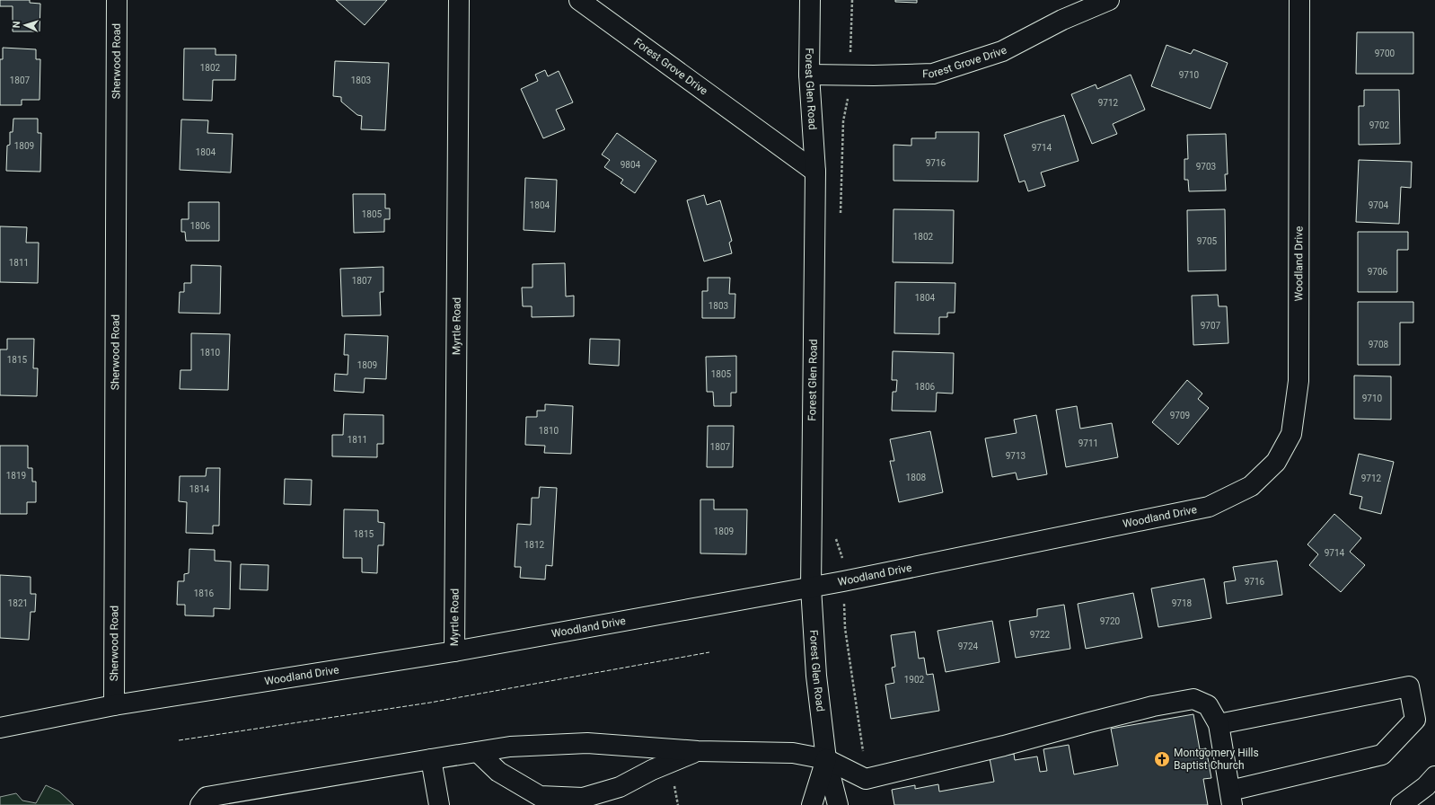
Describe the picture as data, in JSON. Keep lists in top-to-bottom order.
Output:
{
  "streets": {
    "main road": [
      "Forest Grove Drive",
      "Sherwood Road",
      "Forest Glen Road",
      "Woodland Drive",
      "Myrtle Road"
    ]
  },
  "crossings": [
    ["Forest Grove Drive", "Forest Glen Road"],
    ["Sherwood Road", "Woodland Drive"],
    ["Forest Glen Road", "Woodland Drive"],
    ["Woodland Drive", "Myrtle Road"]
  ],
  "places": {
    "church": ["Montgomery Hills Baptist Church"]
  },
  "house_numbers": [
    "9700",
    "1802",
    "9710",
    "1807",
    "1803",
    "9712",
    "9702",
    "1809",
    "9714",
    "1804",
    "9716",
    "9804",
    "9703",
    "1804",
    "9704",
    "1805",
    "1806",
    "1802",
    "9705",
    "1811",
    "9706",
    "1807",
    "1804",
    "1803",
    "9707",
    "9708",
    "1810",
    "1815",
    "1809",
    "1805",
    "1806",
    "9710",
    "9709",
    "1810",
    "1811",
    "9711",
    "1807",
    "9713",
    "1819",
    "1808",
    "9712",
    "1814",
    "1809",
    "1815",
    "1812",
    "9714",
    "9716",
    "1816",
    "1821",
    "9718",
    "9720",
    "9722",
    "9724",
    "1902"
  ],
  "north": "left"
}
